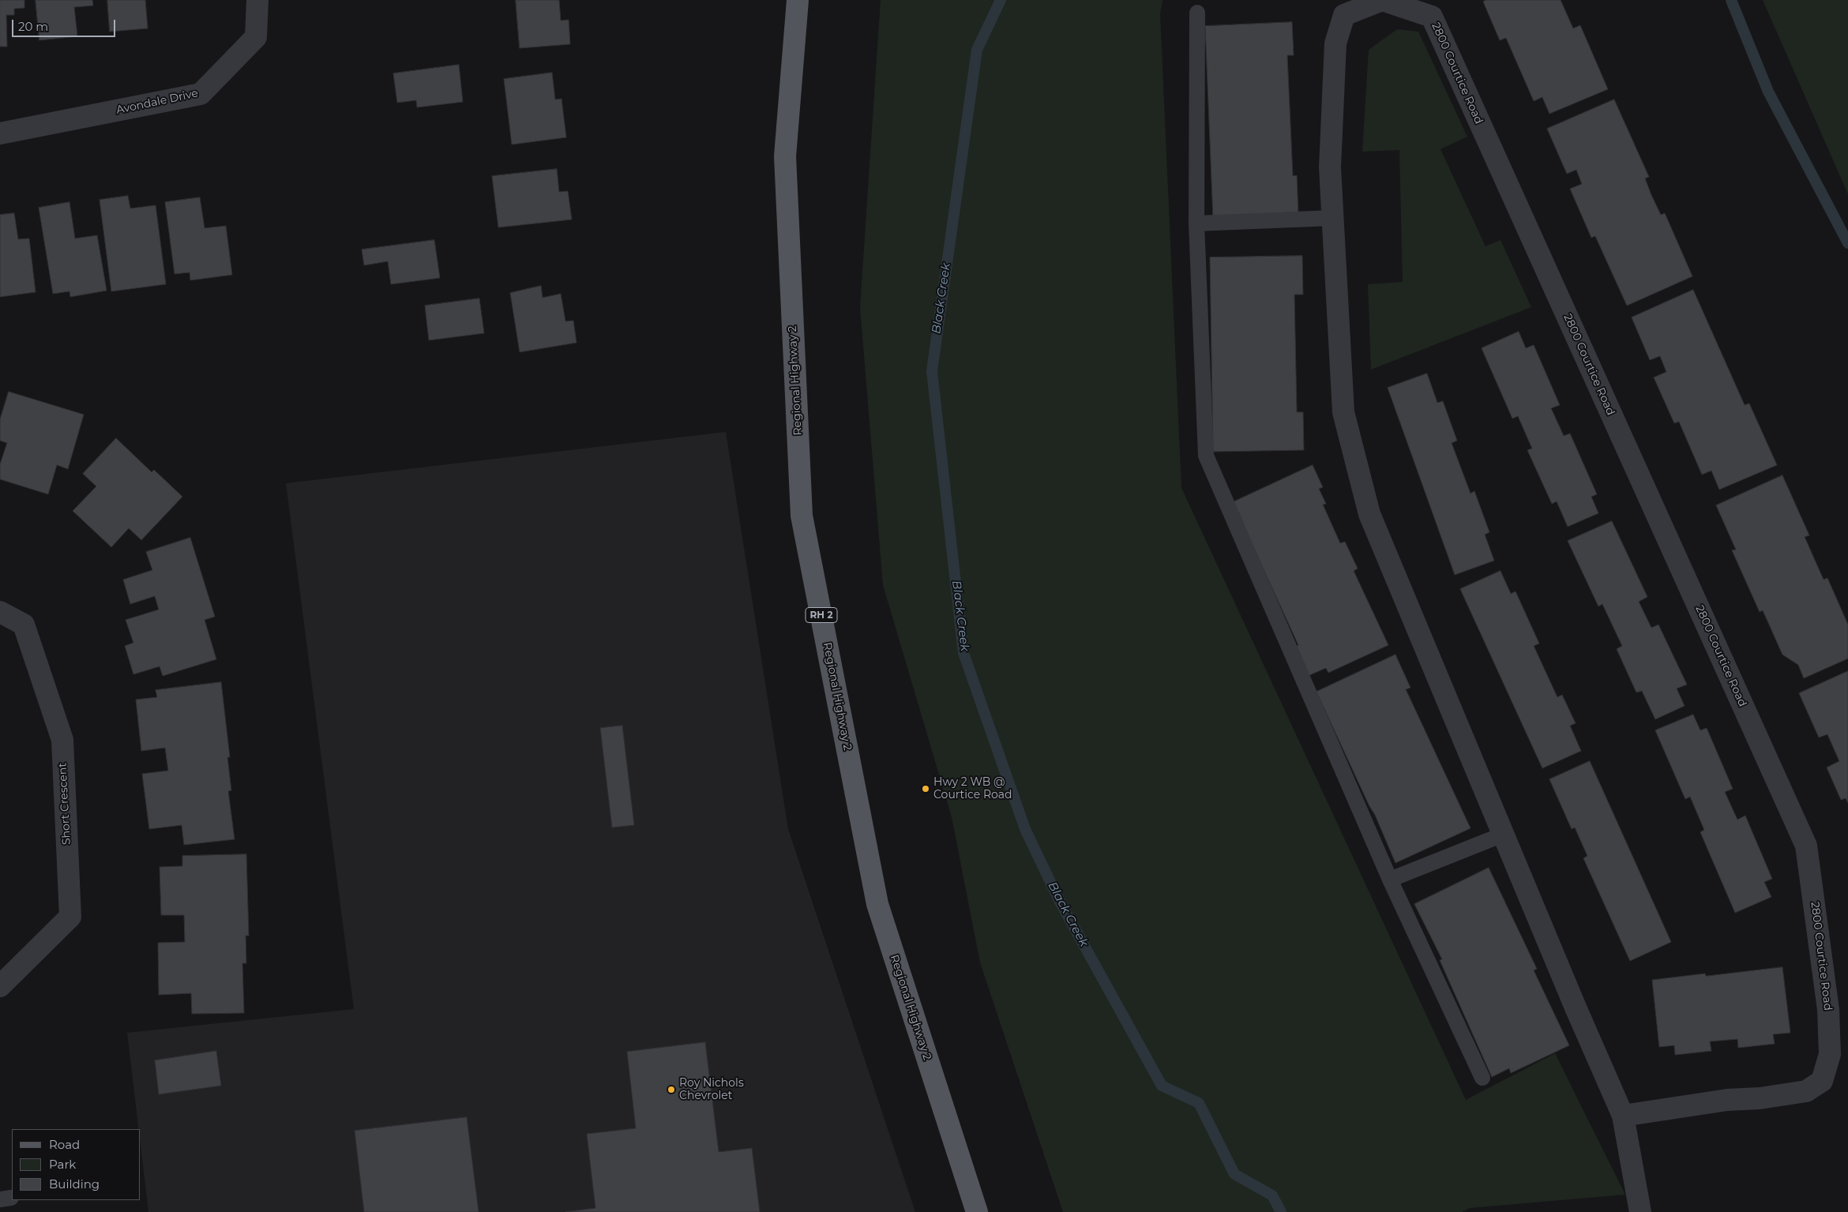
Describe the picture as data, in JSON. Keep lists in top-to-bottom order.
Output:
{
  "streets": {
    "main road": ["Regional Highway 2", "RH 2"],
    "street": ["2800 Courtice Road", "Avondale Drive", "Short Crescent"]
  },
  "water": ["Black Creek"],
  "places": ["Hwy 2 WB @ Courtice Road", "Roy Nichols Chevrolet"],
  "legend": ["Road", "Park", "Building"],
  "scale_bar": "20 m"
}
